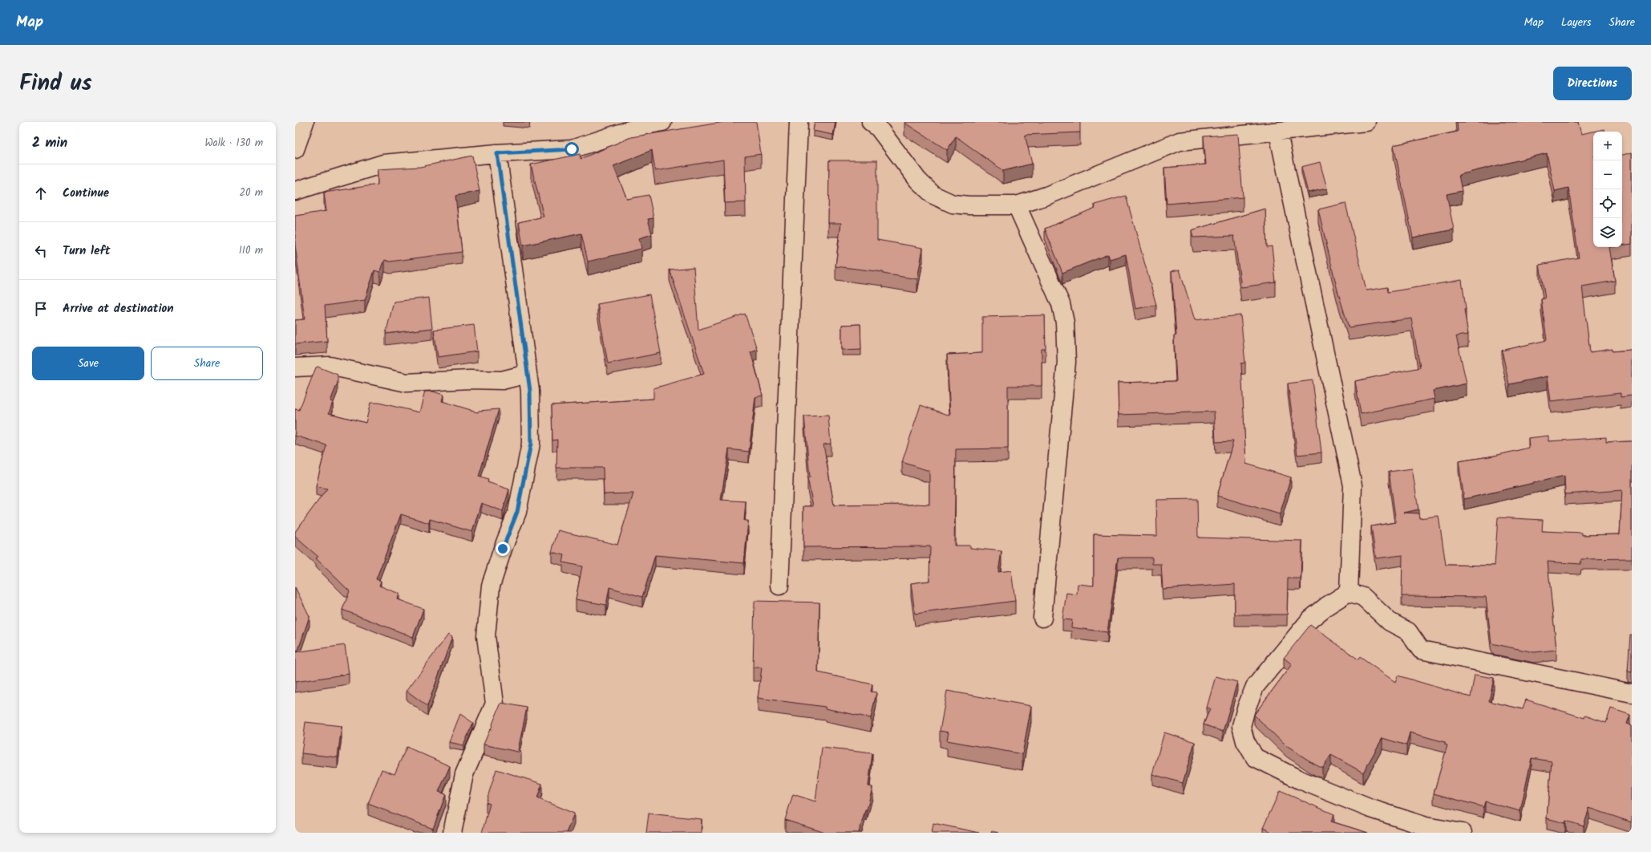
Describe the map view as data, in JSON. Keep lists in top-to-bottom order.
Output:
{
  "page": {
    "header": "Map",
    "nav": ["Map", "Layers", "Share"],
    "title": "Find us",
    "buttons": [
      "Directions",
      ["Save", "Share"]
    ],
    "heading": ["2 min", "Walk · 130 m"],
    "map_buttons": ["+", "−"],
    "list": [
      ["Continue", "20 m"],
      ["Turn left", "110 m"],
      "Arrive at destination"
    ]
  }
}
